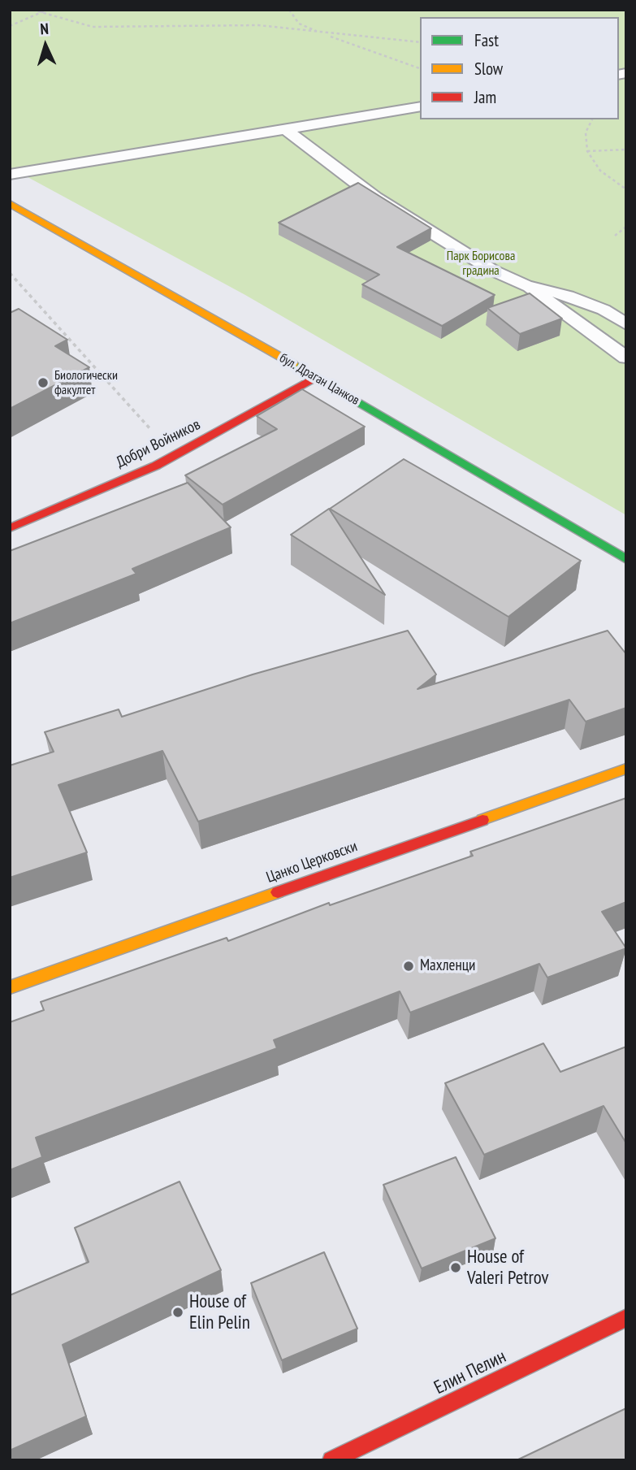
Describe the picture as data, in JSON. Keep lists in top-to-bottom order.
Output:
{
  "streets": {
    "street": [
      "бул. Драган Цанков",
      "Добри Войников",
      "Цанко Церковски",
      "Елин Пелин"
    ]
  },
  "crossings": [
    ["бул. Драган Цанков", "Добри Войников"]
  ],
  "parks": ["Парк Борисова градина"],
  "places": [
    "Биологически факултет",
    "Махленци",
    "House of Valeri Petrov",
    "House of Elin Pelin"
  ],
  "legend": ["Fast", "Slow", "Jam"],
  "north": "top"
}
